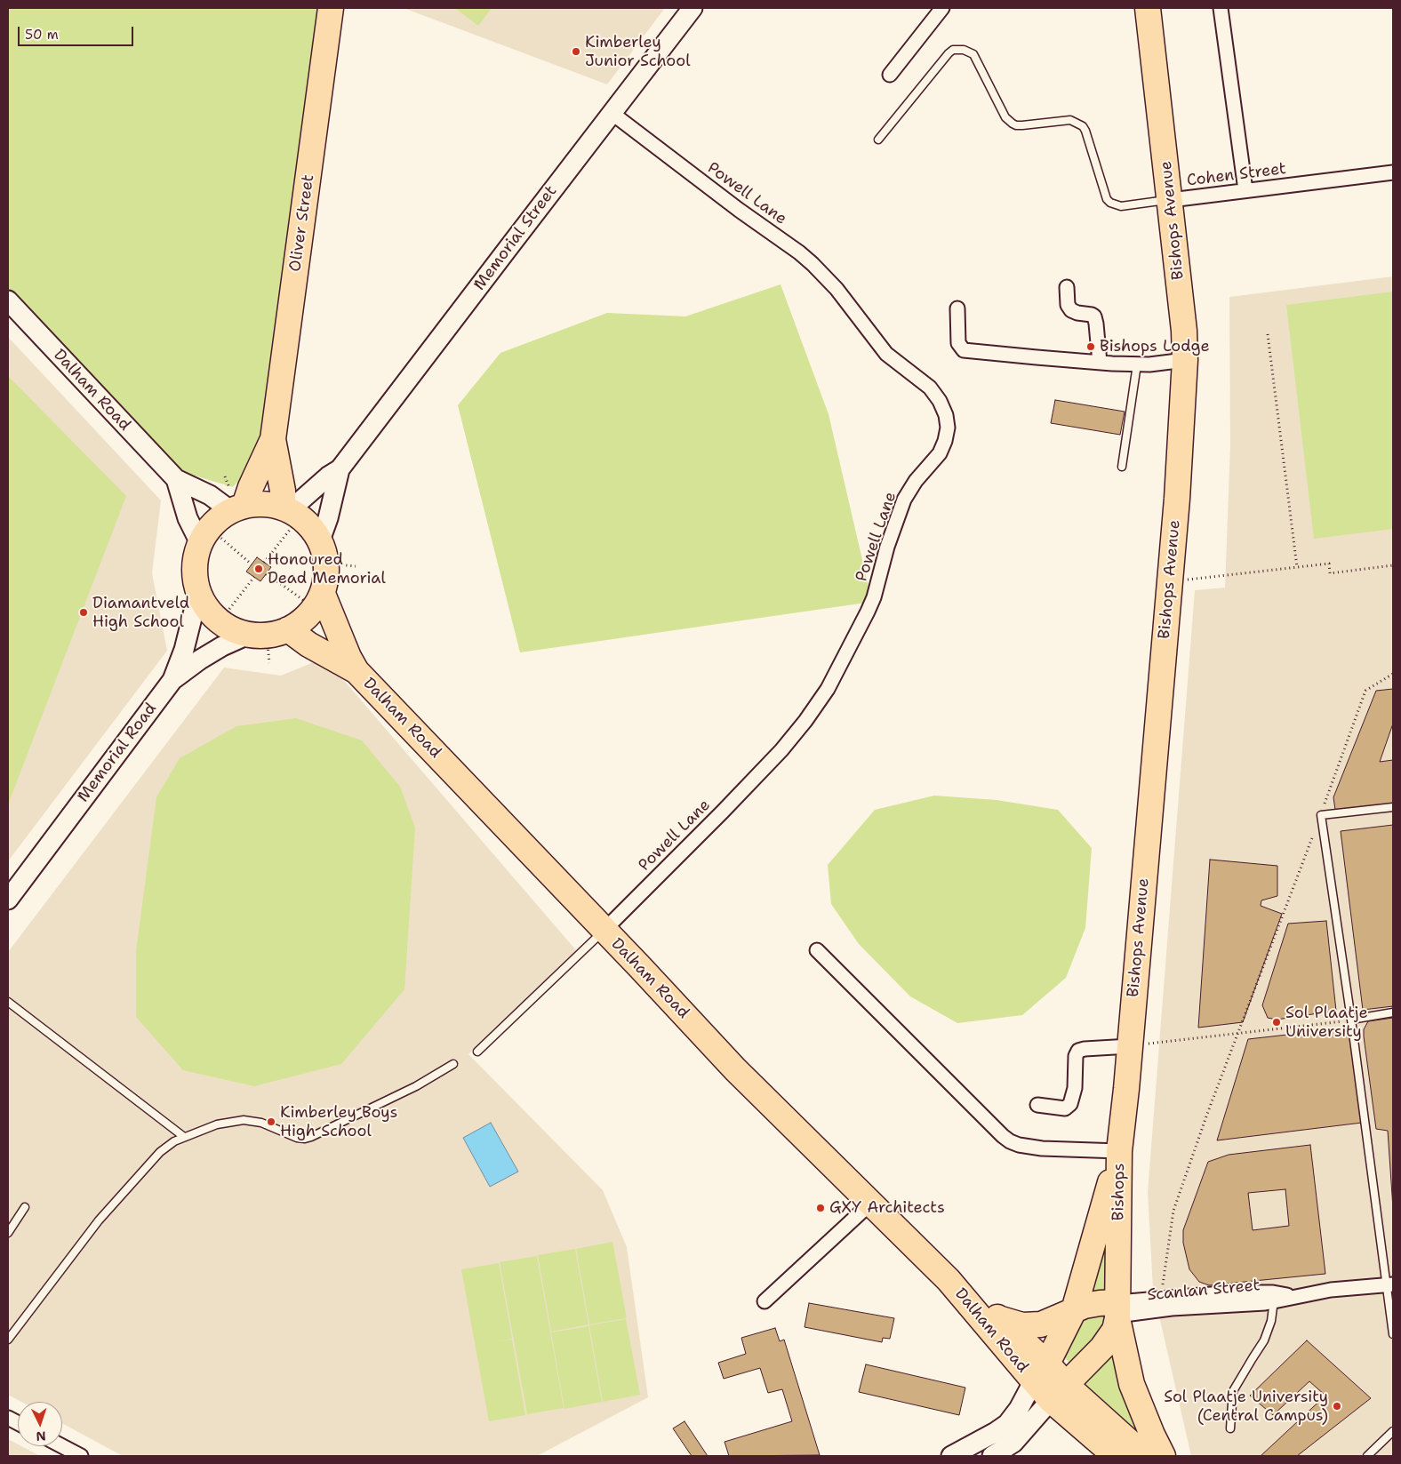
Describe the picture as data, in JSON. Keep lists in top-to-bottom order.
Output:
{
  "streets": {
    "highway": [
      "Bishops Avenue",
      "Oliver Street",
      "Dalham Road",
      "Bishops"
    ],
    "street": [
      "Cohen Street",
      "Powell Lane",
      "Memorial Street",
      "Memorial Road",
      "Scanlan Street"
    ]
  },
  "crossings": [
    ["Cohen Street", "Bishops Avenue"],
    ["Powell Lane", "Memorial Street"],
    ["Powell Lane", "Dalham Road"],
    ["Bishops Avenue", "Bishops"],
    ["Oliver Street", "Memorial Street"],
    ["Oliver Street", "Dalham Road"],
    ["Oliver Street", "Memorial Road"],
    ["Memorial Street", "Dalham Road"],
    ["Memorial Street", "Memorial Road"],
    ["Dalham Road", "Memorial Road"],
    ["Dalham Road", "Bishops"],
    ["Bishops", "Scanlan Street"]
  ],
  "places": [
    "Kimberley Junior School",
    "Bishops Lodge",
    "Honoured Dead Memorial",
    "Diamantveld High School",
    "Sol Plaatje University",
    "Kimberley Boys High School",
    "GXY Architects",
    "Sol Plaatje University (Central Campus)"
  ],
  "scale_bar": "50 m",
  "north": "bottom"
}
